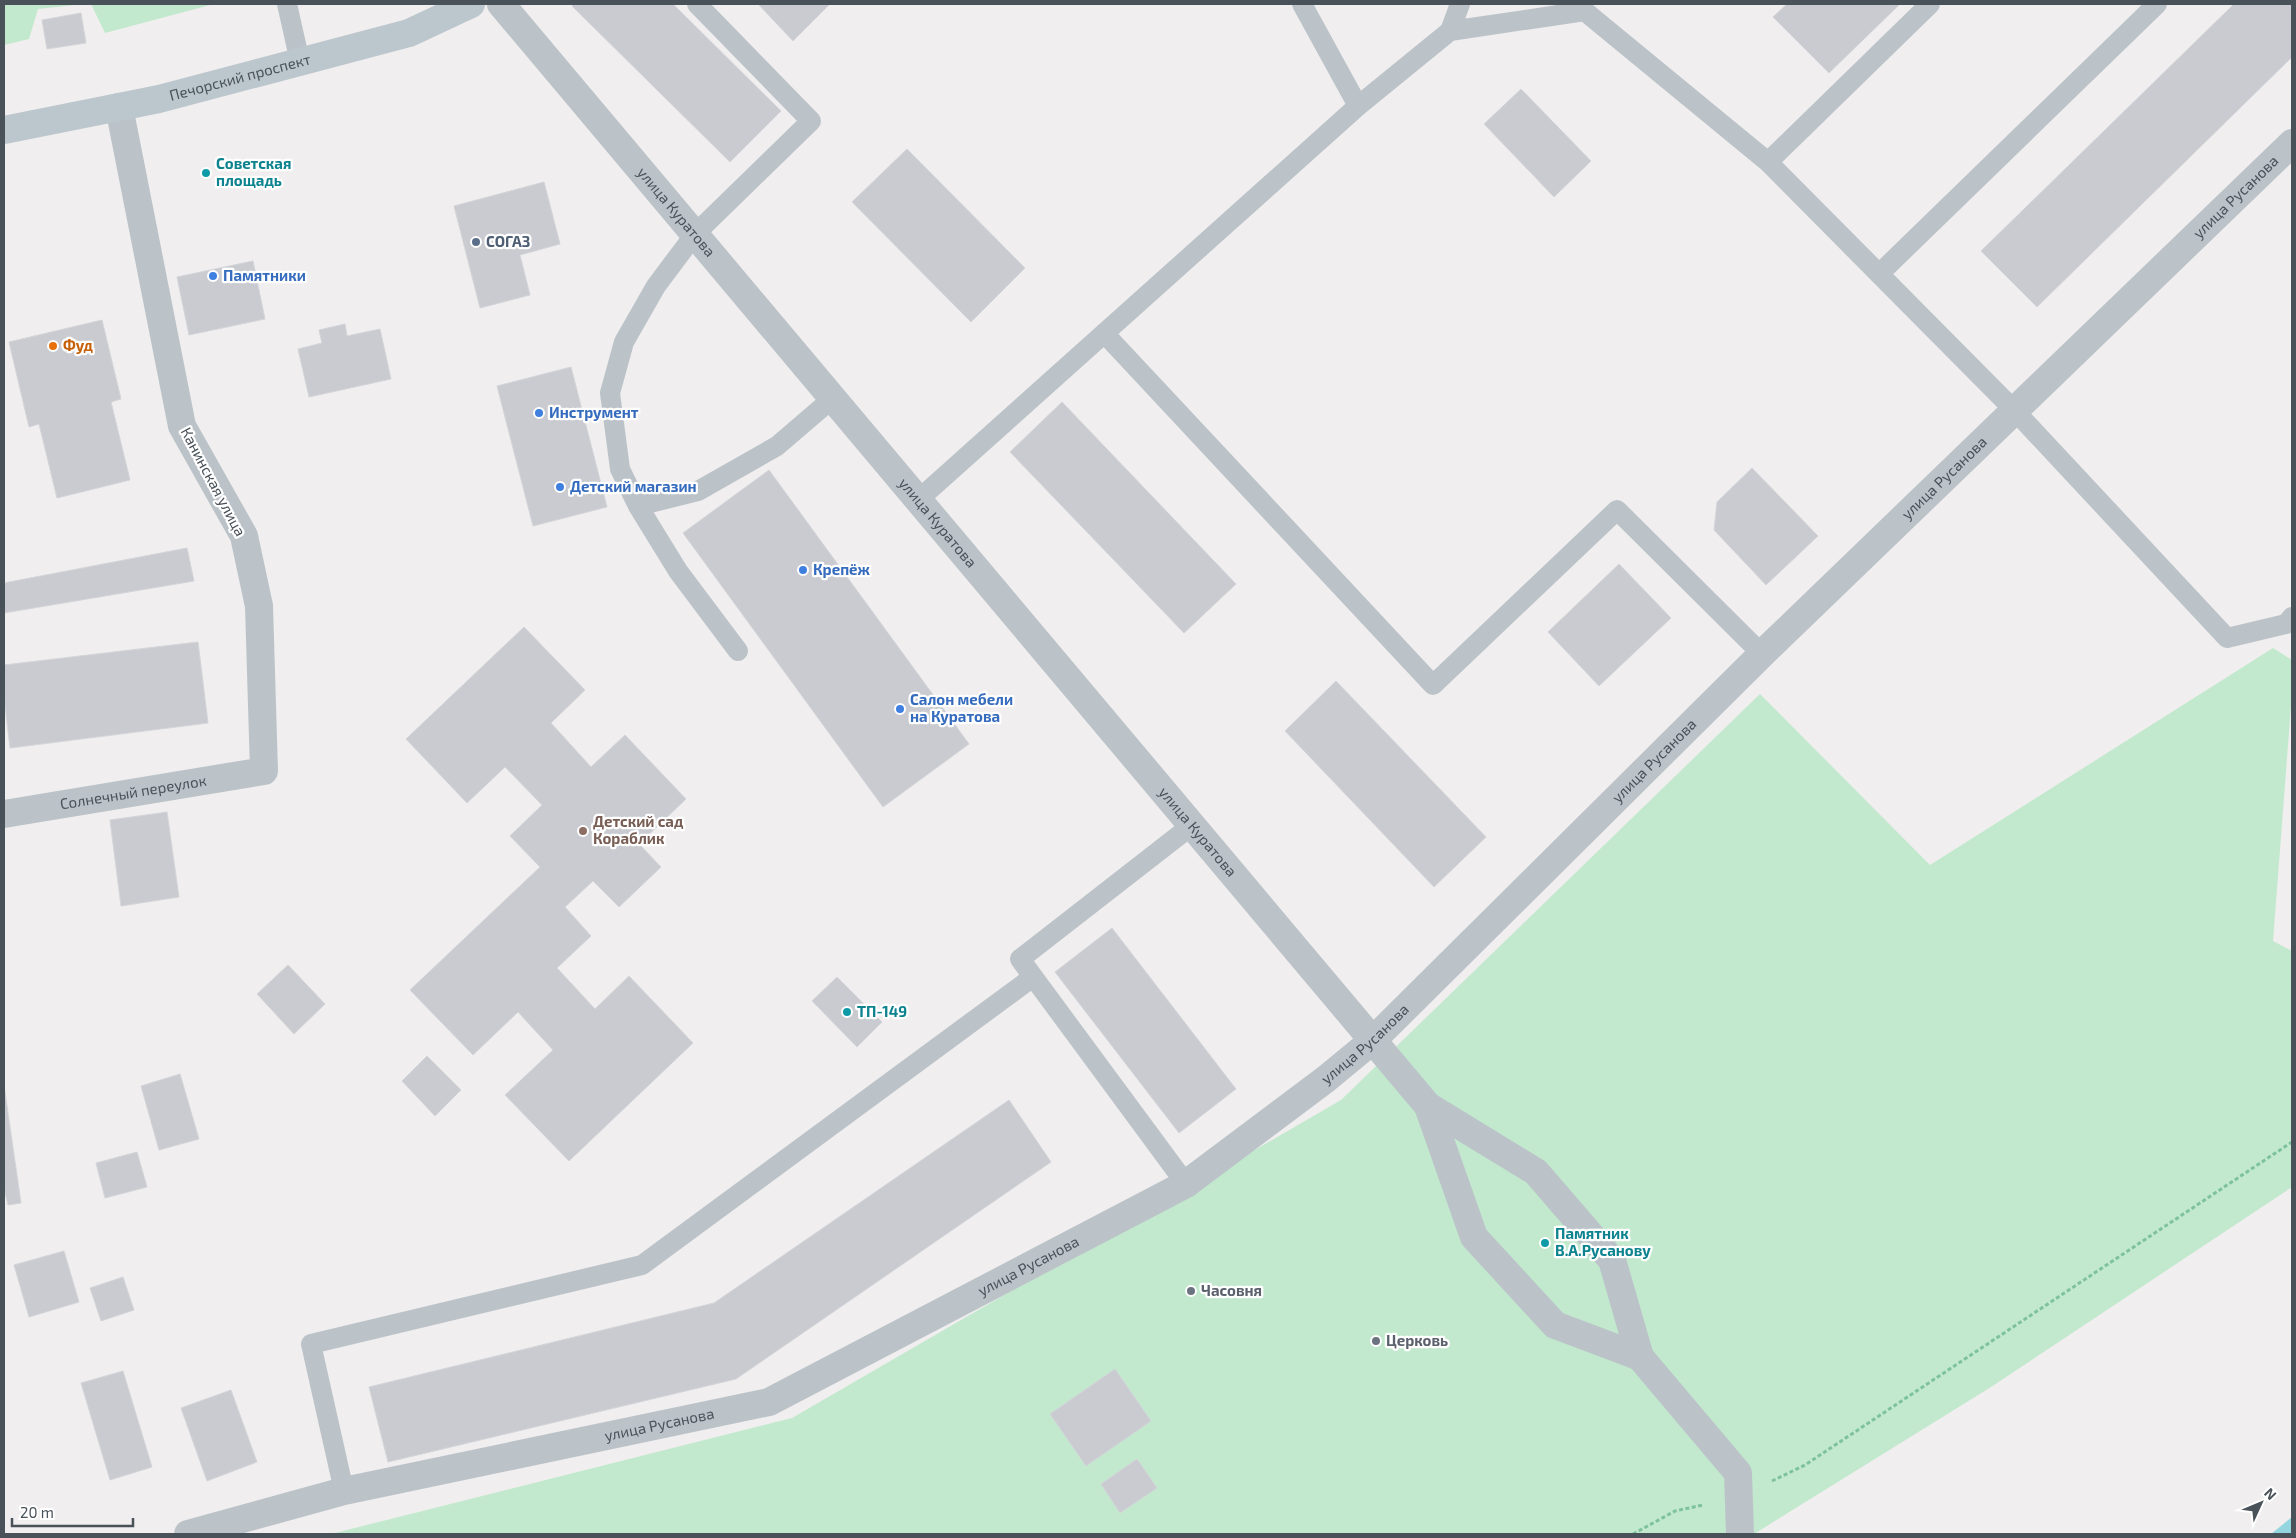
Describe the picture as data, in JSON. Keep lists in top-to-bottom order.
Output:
{
  "streets": {
    "main road": ["Печорский проспект"],
    "street": [
      "улица Русанова",
      "улица Куратова",
      "Канинская улица",
      "Солнечный переулок"
    ]
  },
  "crossings": [
    ["Печорский проспект", "Канинская улица"],
    ["улица Русанова", "улица Куратова"],
    ["Канинская улица", "Солнечный переулок"]
  ],
  "places": [
    "Советская площадь",
    "СОГАЗ",
    "Памятники",
    "Фуд",
    "Инструмент",
    "Детский магазин",
    "Крепёж",
    "Салон мебели на Куратова",
    "Детский сад Кораблик",
    "ТП-149",
    "Памятник В.А.Русанову",
    "Часовня",
    "Церковь"
  ],
  "scale_bar": "20 m",
  "north": "top right"
}
